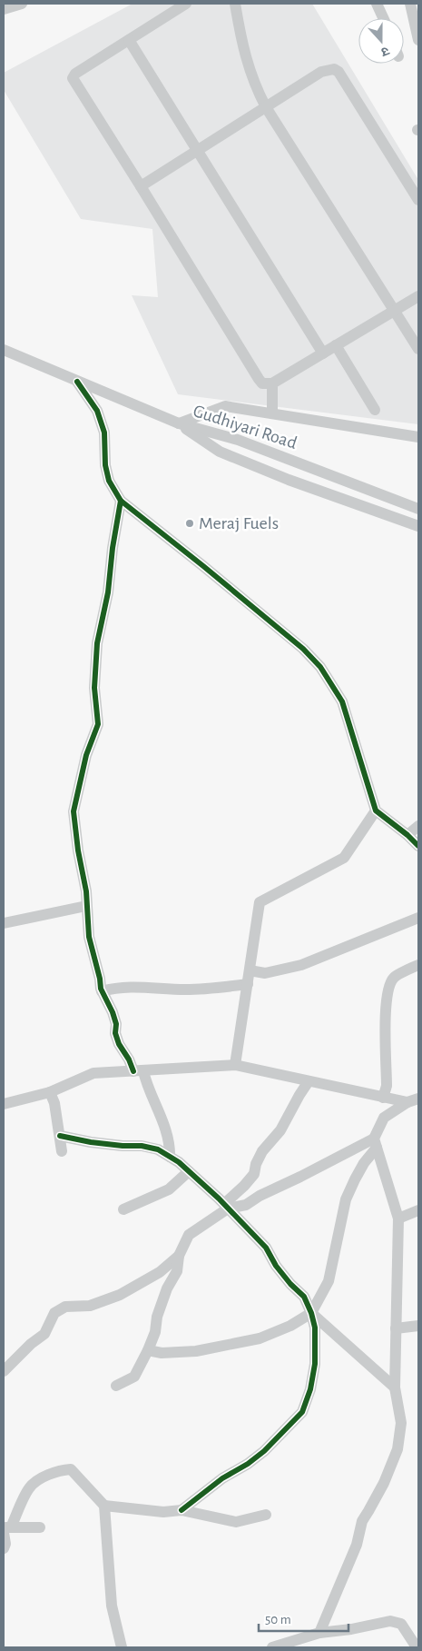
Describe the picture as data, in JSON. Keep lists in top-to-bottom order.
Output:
{
  "streets": {
    "street": ["Gudhiyari Road"]
  },
  "places": ["Meraj Fuels"],
  "scale_bar": "50 m",
  "north": "bottom"
}
